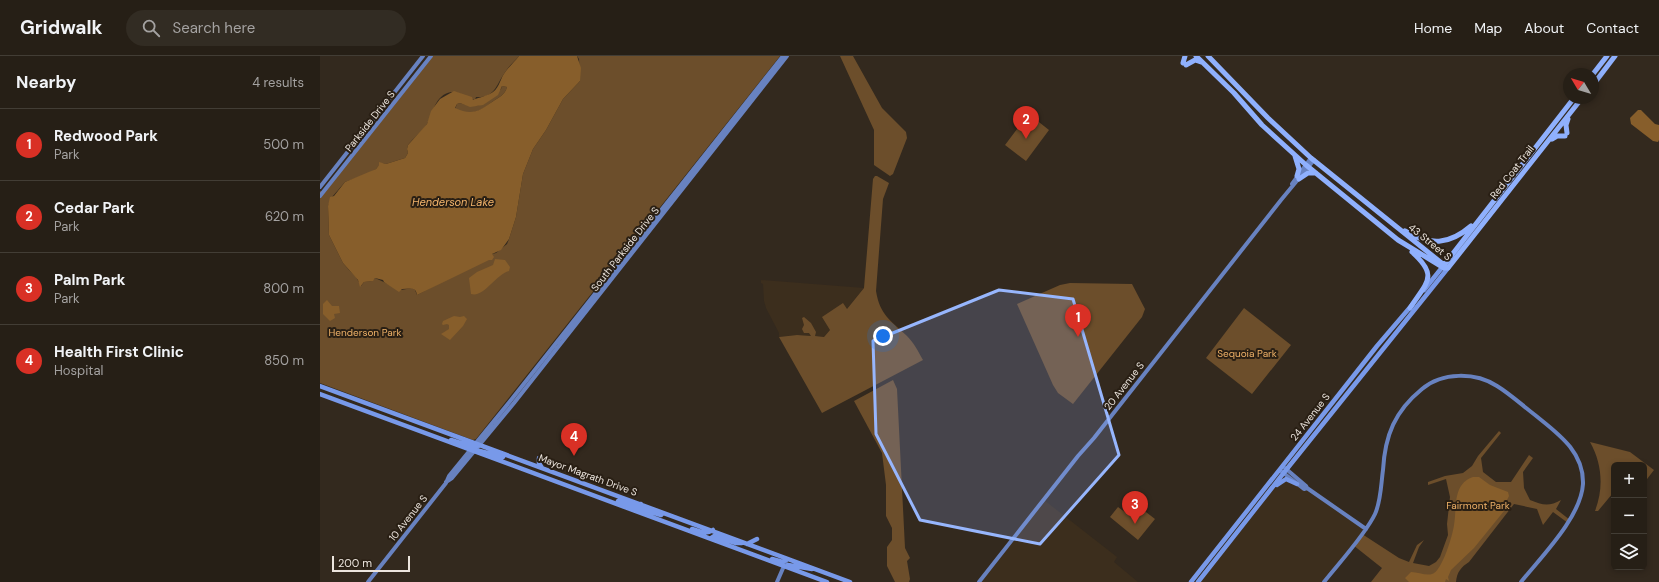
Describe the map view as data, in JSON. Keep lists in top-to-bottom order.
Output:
{
  "streets": {
    "highway": ["Red Coat Trail", "43 Street S"],
    "main road": ["24 Avenue S", "Mayor Magrath Drive S"],
    "street": [
      "Parkside Drive S",
      "South Parkside Drive S",
      "20 Avenue S",
      "10 Avenue S"
    ]
  },
  "crossings": [
    ["Red Coat Trail", "43 Street S"],
    ["Red Coat Trail", "24 Avenue S"],
    ["43 Street S", "20 Avenue S"],
    ["43 Street S", "24 Avenue S"],
    ["South Parkside Drive S", "Mayor Magrath Drive S"],
    ["South Parkside Drive S", "10 Avenue S"],
    ["Mayor Magrath Drive S", "10 Avenue S"]
  ],
  "water": ["Henderson Lake"],
  "parks": ["Henderson Park", "Sequoia Park", "Fairmont Park"],
  "scale_bar": "200 m",
  "north": "top left",
  "page": {
    "header": "Gridwalk",
    "search": "Search here",
    "nav": [
      "Home",
      "Map",
      "About",
      "Contact"
    ],
    "heading": ["Nearby", "4 results"],
    "pins": [
      "2",
      "1",
      "4",
      "3"
    ],
    "list": [
      {
        "mark": "1",
        "name": "Redwood Park",
        "note": "Park",
        "value": "500 m"
      },
      {
        "mark": "2",
        "name": "Cedar Park",
        "note": "Park",
        "value": "620 m"
      },
      {
        "mark": "3",
        "name": "Palm Park",
        "note": "Park",
        "value": "800 m"
      },
      {
        "mark": "4",
        "name": "Health First Clinic",
        "note": "Hospital",
        "value": "850 m"
      }
    ],
    "map_buttons": ["+", "−"],
    "scale": "200 m"
  }
}
